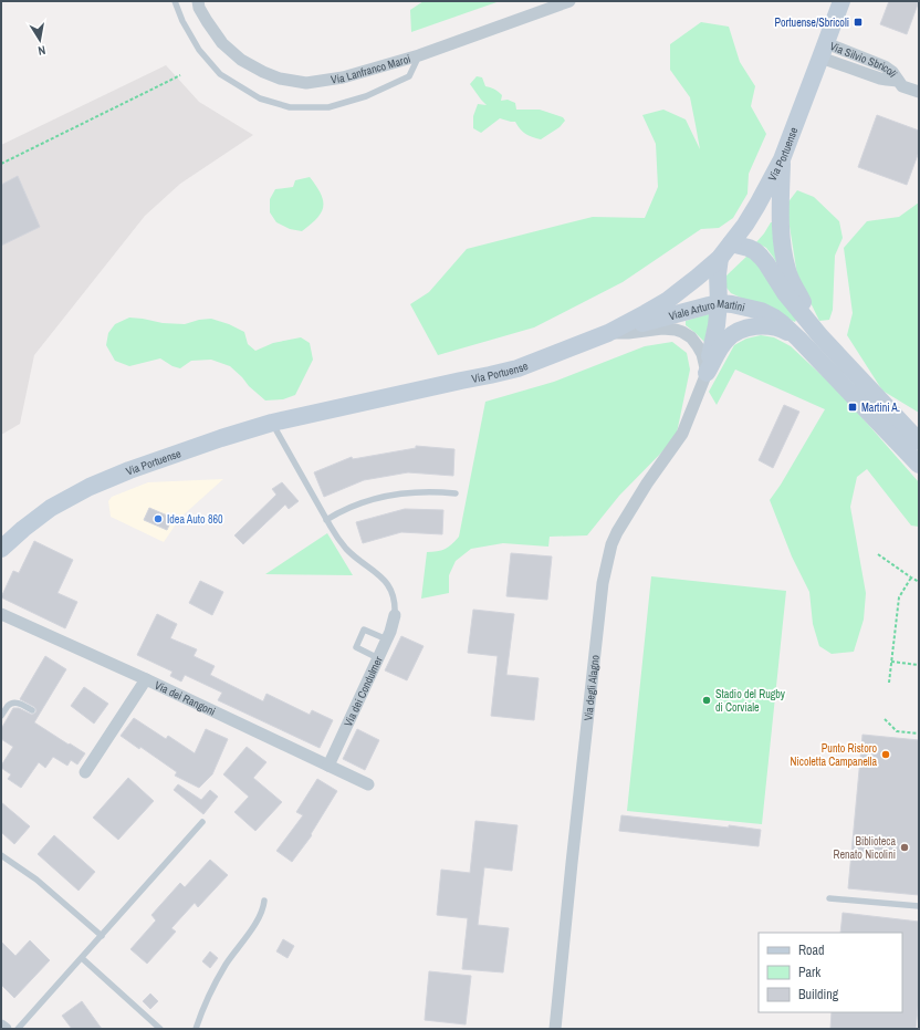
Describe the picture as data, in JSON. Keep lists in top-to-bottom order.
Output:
{
  "streets": {
    "street": [
      "Via Silvio Sbricoli",
      "Via Lanfranco Maroi",
      "Via Portuense",
      "Viale Arturo Martini",
      "Via degli Alagno",
      "Via dei Condulmer",
      "Via dei Rangoni"
    ]
  },
  "crossings": [
    ["Via Silvio Sbricoli", "Via Portuense"],
    ["Via Portuense", "Viale Arturo Martini"],
    ["Via Portuense", "Via degli Alagno"],
    ["Viale Arturo Martini", "Via degli Alagno"],
    ["Via dei Condulmer", "Via dei Rangoni"]
  ],
  "places": {
    "transit": ["Portuense/Sbricoli", "Martini A."],
    "other": [
      "Idea Auto 860",
      "Stadio del Rugby di Corviale",
      "Punto Ristoro Nicoletta Campanella",
      "Biblioteca Renato Nicolini"
    ]
  },
  "legend": ["Road", "Park", "Building"],
  "north": "bottom"
}
